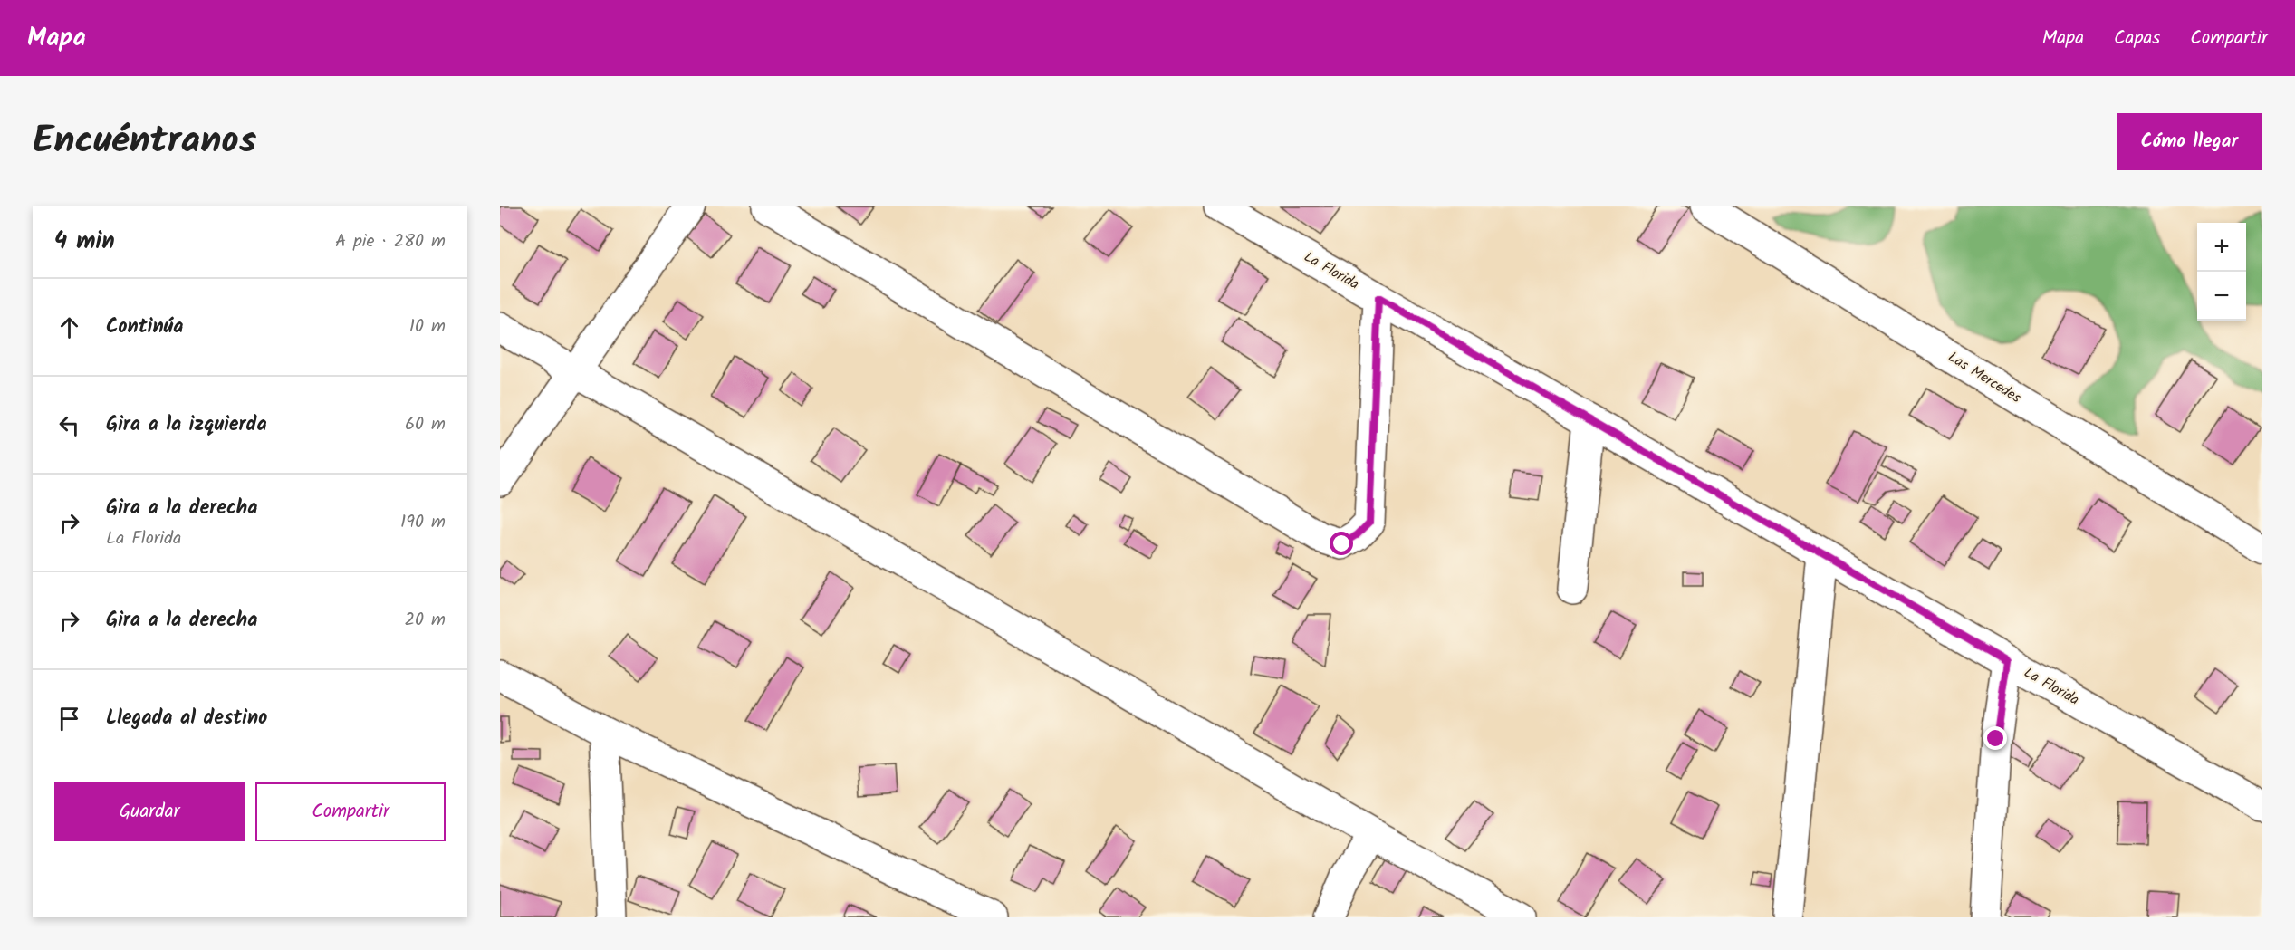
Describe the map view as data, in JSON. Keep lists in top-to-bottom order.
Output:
{
  "streets": {
    "street": ["La Florida", "Las Mercedes"]
  },
  "page": {
    "header": "Mapa",
    "nav": ["Mapa", "Capas", "Compartir"],
    "title": "Encuéntranos",
    "buttons": [
      "Cómo llegar",
      ["Guardar", "Compartir"]
    ],
    "heading": ["4 min", "A pie · 280 m"],
    "map_buttons": ["+", "−"],
    "list": [
      ["Continúa", "10 m"],
      ["Gira a la izquierda", "60 m"],
      ["Gira a la derecha", "La Florida", "190 m"],
      ["Gira a la derecha", "20 m"],
      "Llegada al destino"
    ]
  }
}
